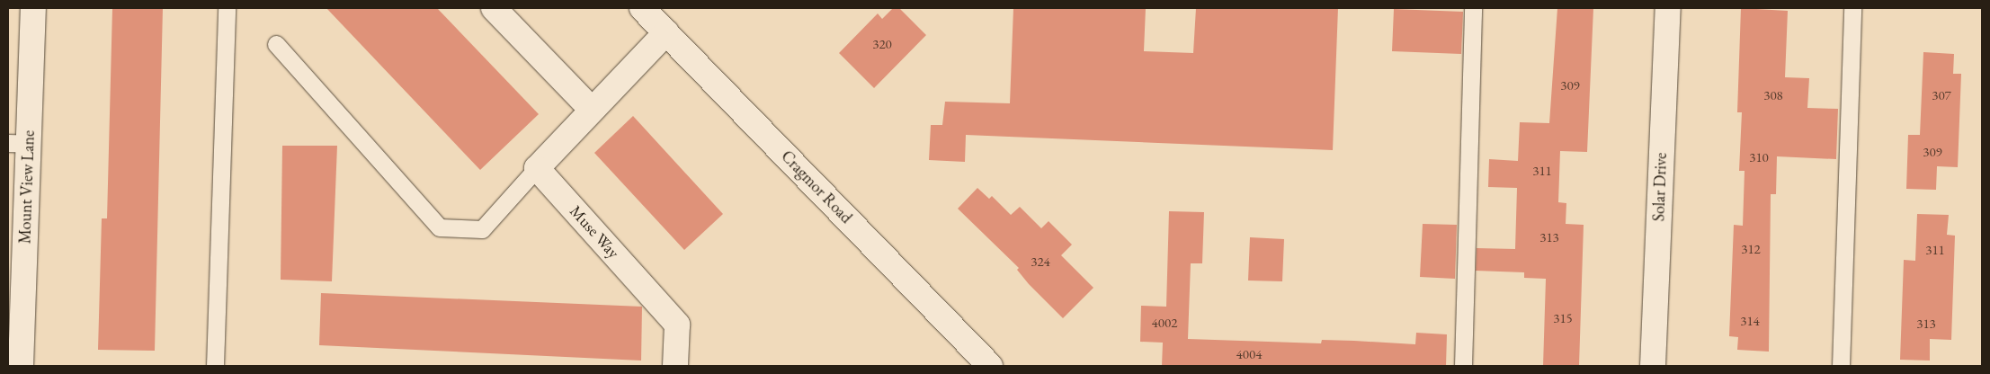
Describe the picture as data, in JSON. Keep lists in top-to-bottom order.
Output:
{
  "streets": {
    "street": [
      "Mount View Lane",
      "Cragmor Road",
      "Solar Drive",
      "Muse Way"
    ]
  },
  "house_numbers": [
    "320",
    "309",
    "308",
    "307",
    "309",
    "310",
    "311",
    "313",
    "312",
    "311",
    "324",
    "315",
    "314",
    "4002",
    "313",
    "4004"
  ]
}
